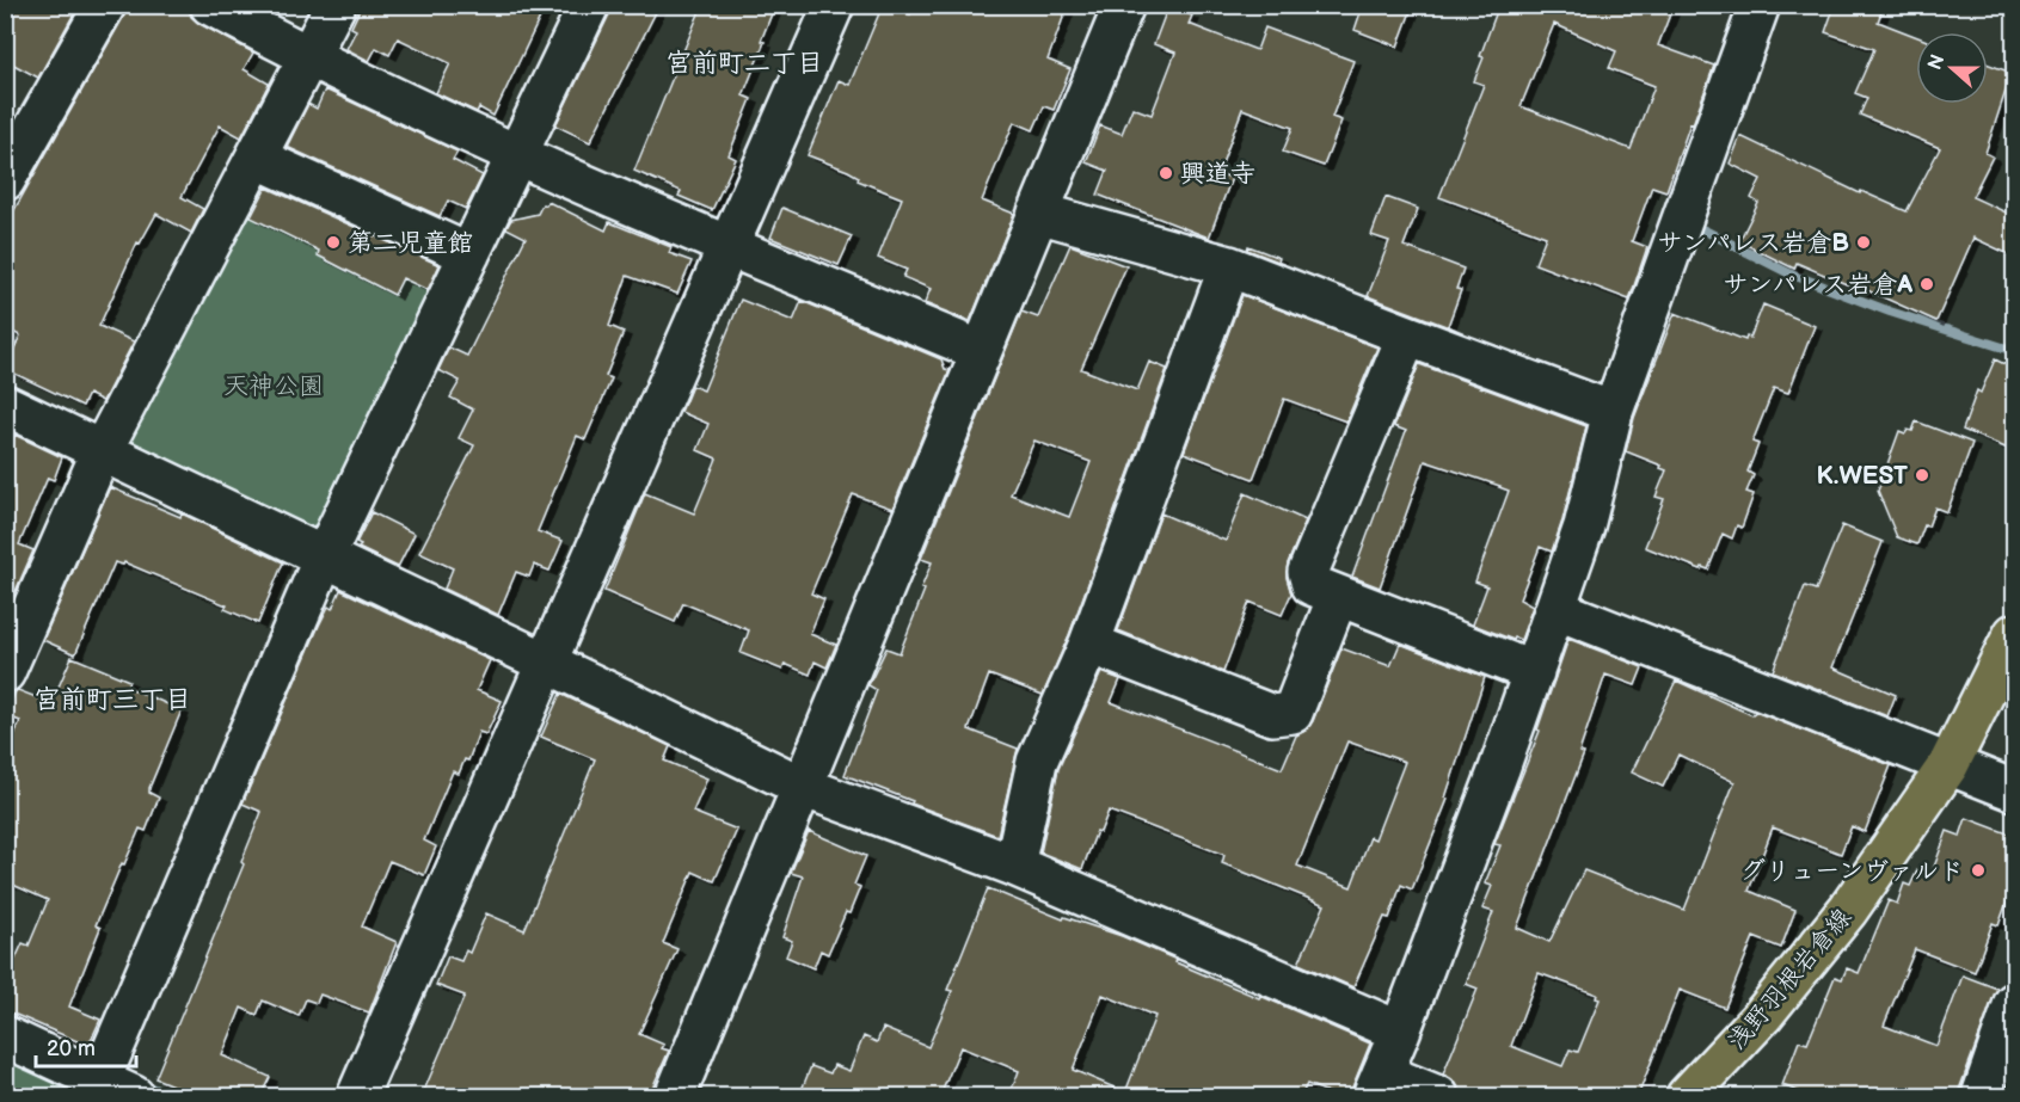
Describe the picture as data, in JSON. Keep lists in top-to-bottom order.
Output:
{
  "streets": {
    "main road": ["浅野羽根岩倉線"]
  },
  "districts": ["宮前町二丁目", "宮前町三丁目"],
  "parks": ["天神公園"],
  "places": [
    "興道寺",
    "第二児童館",
    "サンパレス岩倉B",
    "サンパレス岩倉A",
    "K.WEST",
    "グリューンヴァルド"
  ],
  "scale_bar": "20 m",
  "north": "left"
}
